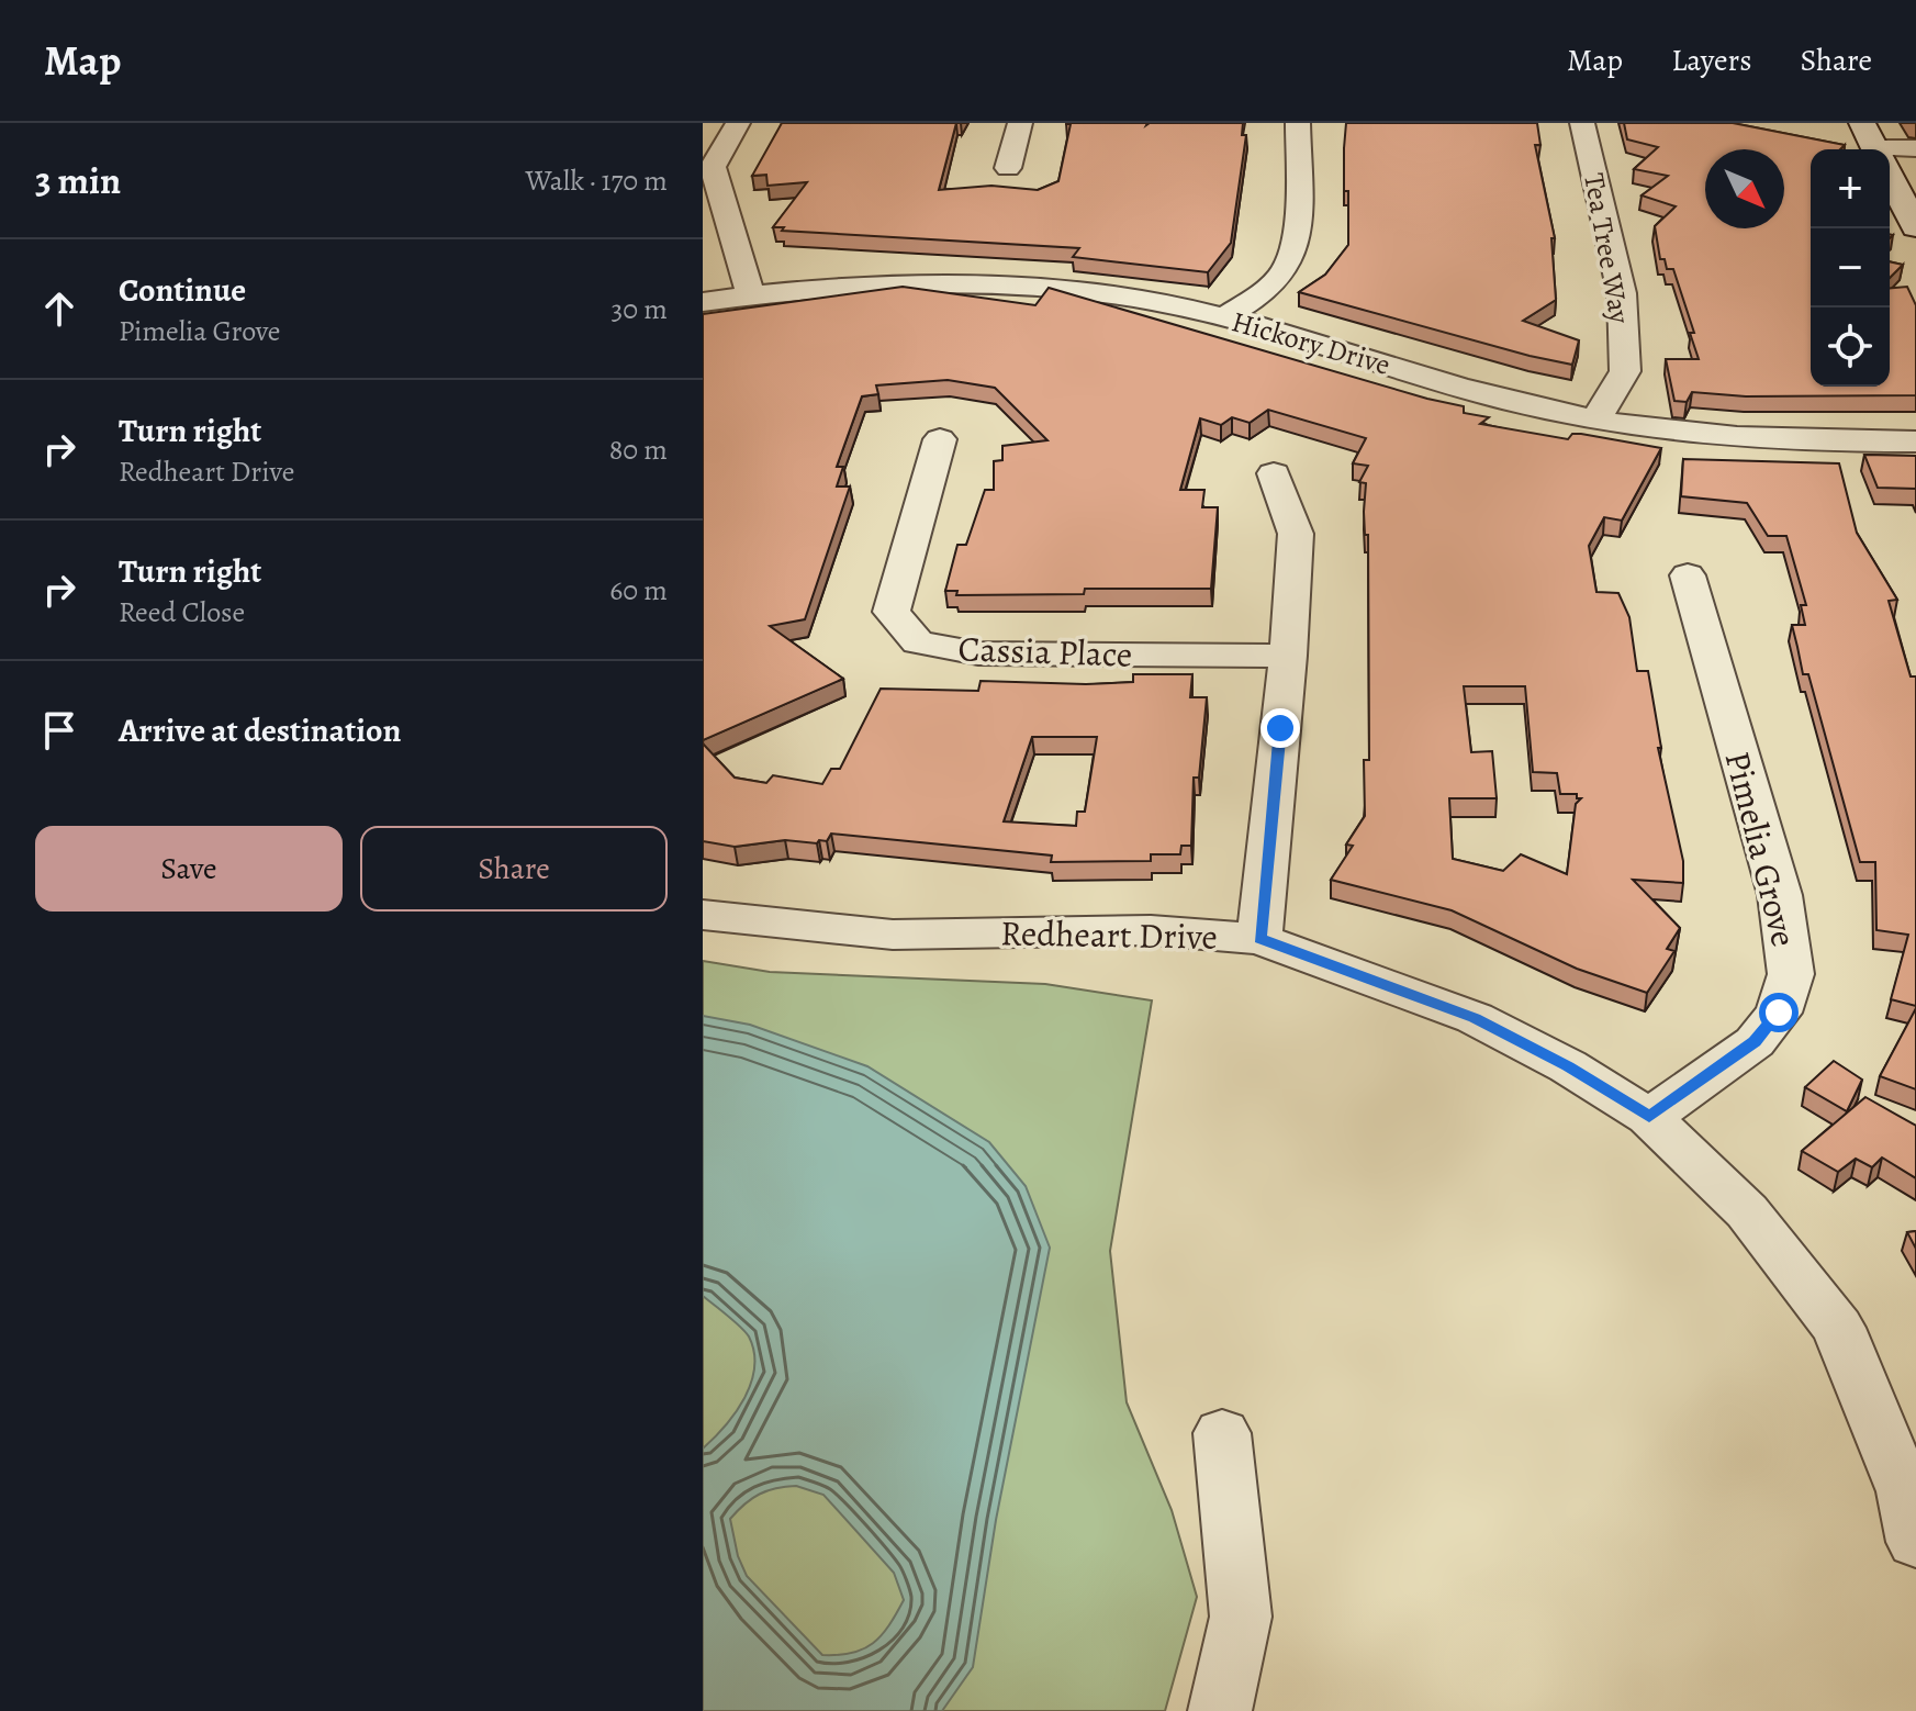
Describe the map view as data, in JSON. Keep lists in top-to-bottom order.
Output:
{
  "streets": {
    "street": [
      "Tea Tree Way",
      "Hickory Drive",
      "Cassia Place",
      "Pimelia Grove",
      "Redheart Drive"
    ]
  },
  "crossings": [
    ["Tea Tree Way", "Hickory Drive"],
    ["Pimelia Grove", "Redheart Drive"]
  ],
  "north": "bottom right",
  "page": {
    "header": "Map",
    "nav": ["Map", "Layers", "Share"],
    "heading": ["3 min", "Walk · 170 m"],
    "map_buttons": ["+", "−"],
    "list": [
      ["Continue", "Pimelia Grove", "30 m"],
      ["Turn right", "Redheart Drive", "80 m"],
      ["Turn right", "Reed Close", "60 m"],
      "Arrive at destination"
    ],
    "buttons": ["Save", "Share"]
  }
}
